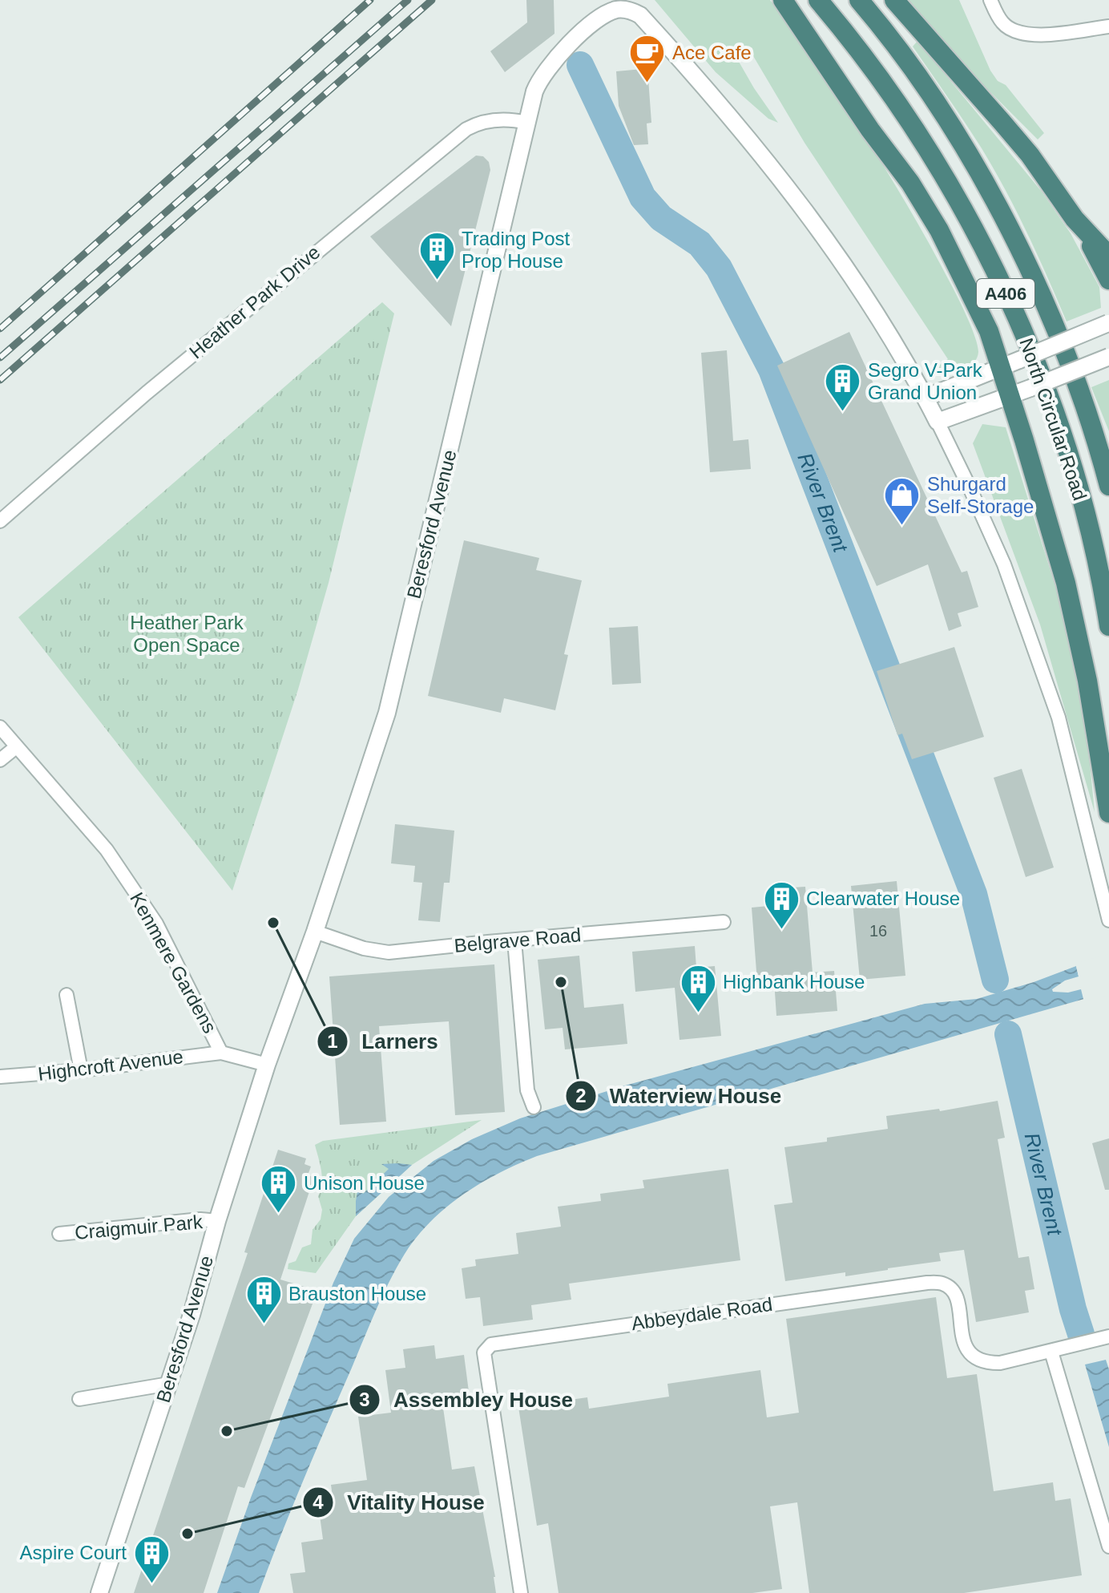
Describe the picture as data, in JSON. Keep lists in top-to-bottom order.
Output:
{
  "streets": {
    "highway": ["A406", "North Circular Road"],
    "street": [
      "Heather Park Drive",
      "Beresford Avenue",
      "Belgrave Road",
      "Kenmere Gardens",
      "Highcroft Avenue",
      "Craigmuir Park",
      "Abbeydale Road"
    ]
  },
  "crossings": [
    ["Heather Park Drive", "Beresford Avenue"],
    ["Beresford Avenue", "Belgrave Road"],
    ["Beresford Avenue", "Craigmuir Park"],
    ["Kenmere Gardens", "Highcroft Avenue"]
  ],
  "water": ["River Brent"],
  "parks": ["Heather Park Open Space"],
  "places": {
    "cafe": ["Ace Cafe"],
    "building": [
      "Trading Post Prop House",
      "Segro V-Park Grand Union",
      "Clearwater House",
      "Highbank House",
      "Unison House",
      "Brauston House",
      "Aspire Court"
    ],
    "shop": ["Shurgard Self-Storage"],
    "other": [
      "Larners",
      "Waterview House",
      "Assembley House",
      "Vitality House"
    ]
  },
  "house_numbers": ["16"]
}
